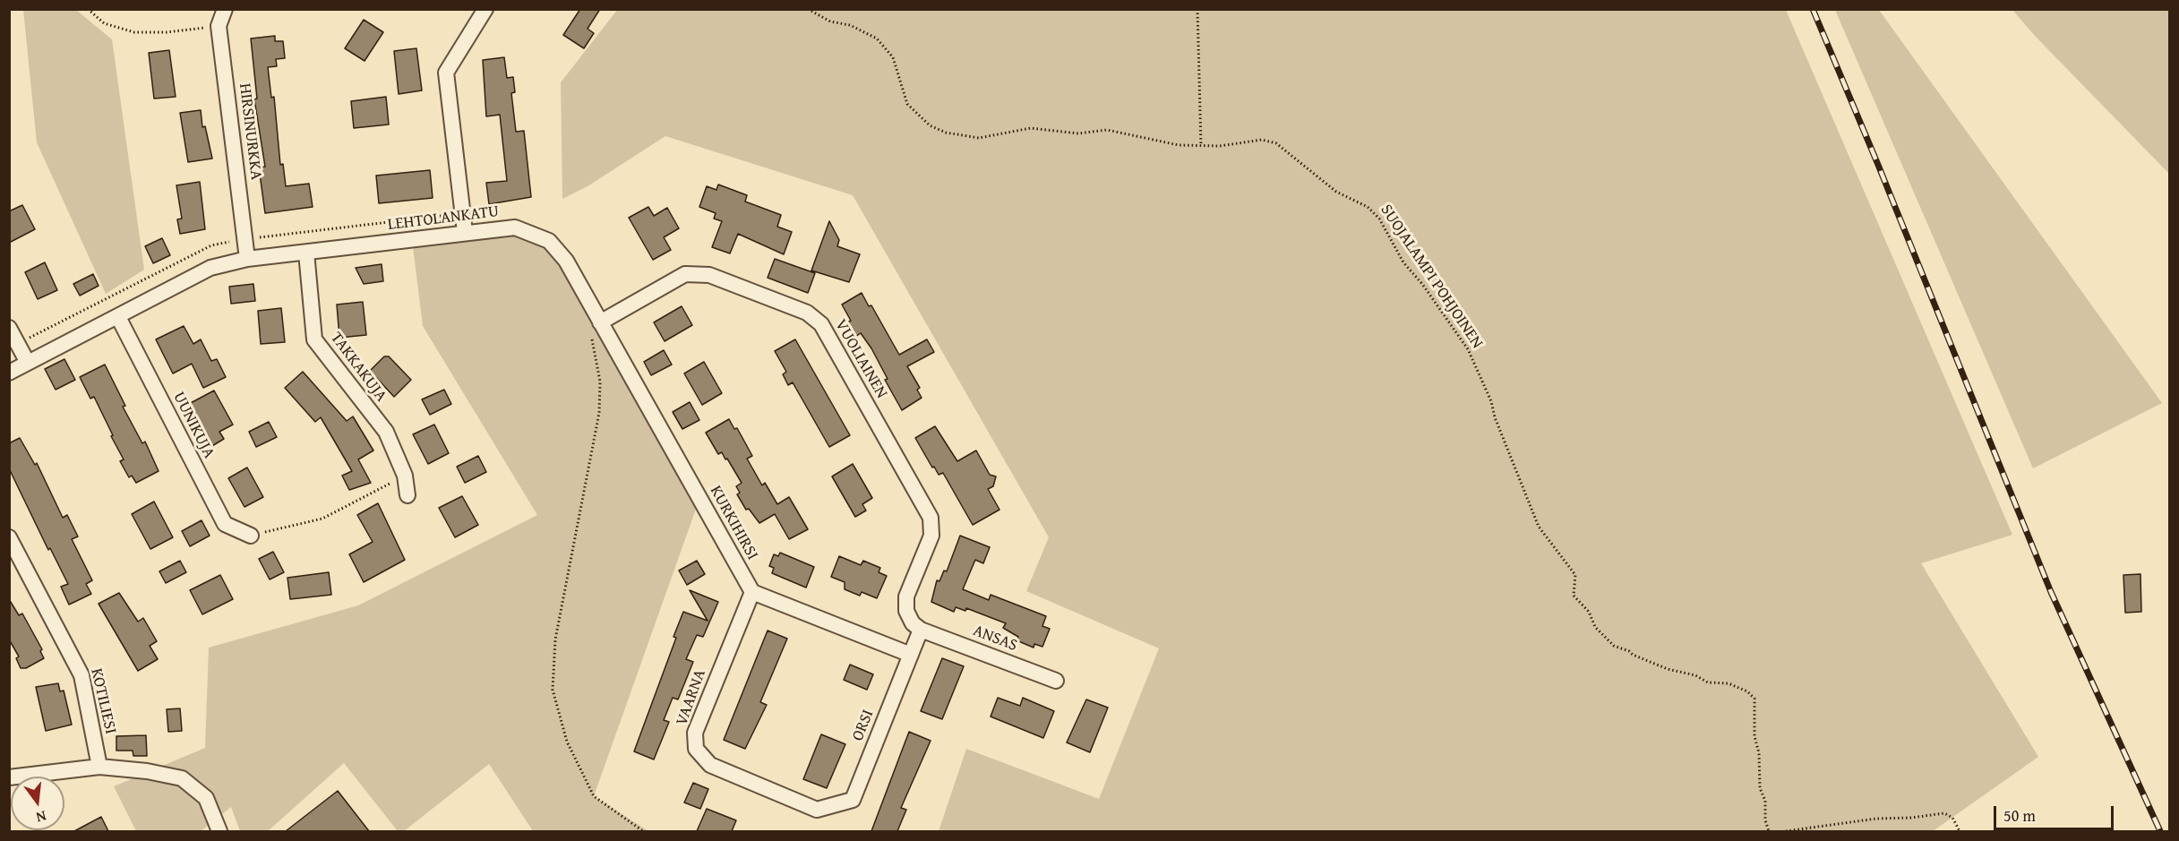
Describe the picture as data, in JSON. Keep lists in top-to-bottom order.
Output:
{
  "streets": {
    "street": [
      "HIRSINURKKA",
      "LEHTOLANKATU",
      "VUOLIAINEN",
      "TAKKAKUJA",
      "UUNIKUJA",
      "KURKIHIRSI",
      "ANSAS",
      "VAARNA",
      "KOTILIESI",
      "ORSI"
    ],
    "path": ["SUOJALAMPI POHJOINEN"]
  },
  "crossings": [
    ["HIRSINURKKA", "LEHTOLANKATU"],
    ["LEHTOLANKATU", "VUOLIAINEN"],
    ["LEHTOLANKATU", "TAKKAKUJA"],
    ["LEHTOLANKATU", "UUNIKUJA"],
    ["LEHTOLANKATU", "KURKIHIRSI"],
    ["VUOLIAINEN", "KURKIHIRSI"],
    ["VUOLIAINEN", "ANSAS"],
    ["VUOLIAINEN", "ORSI"],
    ["KURKIHIRSI", "VAARNA"],
    ["ANSAS", "ORSI"],
    ["VAARNA", "ORSI"]
  ],
  "scale_bar": "50 m",
  "north": "bottom"
}
